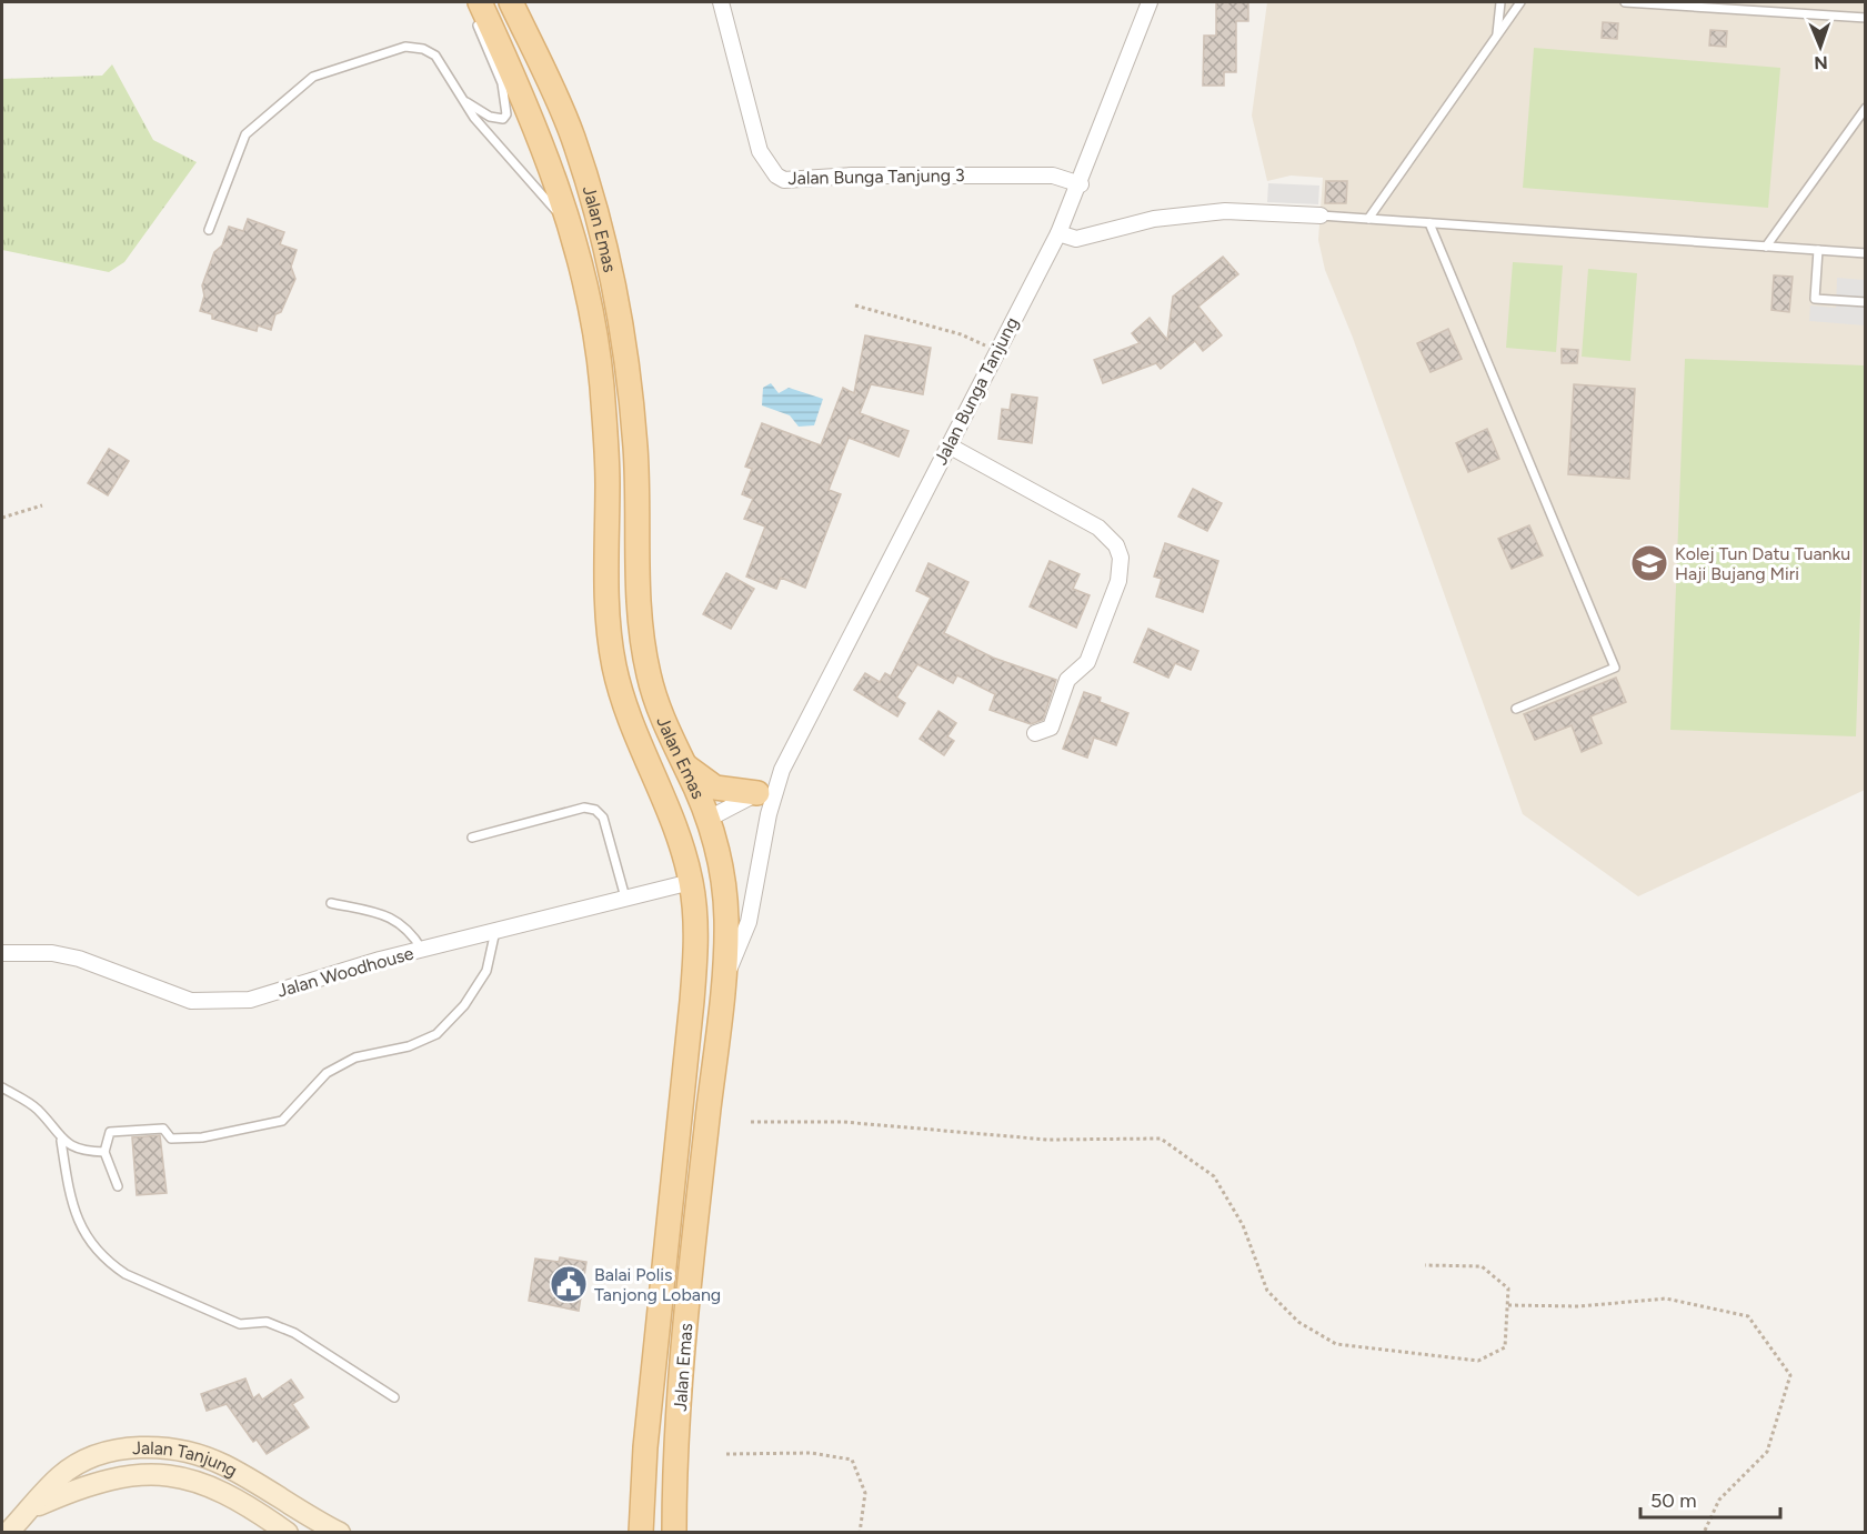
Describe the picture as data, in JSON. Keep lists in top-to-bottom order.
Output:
{
  "streets": {
    "main road": ["Jalan Emas"],
    "street": [
      "Jalan Bunga Tanjung 3",
      "Jalan Bunga Tanjung",
      "Jalan Woodhouse",
      "Jalan Tanjung"
    ]
  },
  "crossings": [
    ["Jalan Bunga Tanjung 3", "Jalan Bunga Tanjung"],
    ["Jalan Emas", "Jalan Woodhouse"]
  ],
  "places": {
    "school or university": ["Kolej Tun Datu Tuanku Haji Bujang Miri"],
    "public building": ["Balai Polis Tanjong Lobang"]
  },
  "scale_bar": "50 m",
  "north": "bottom"
}
